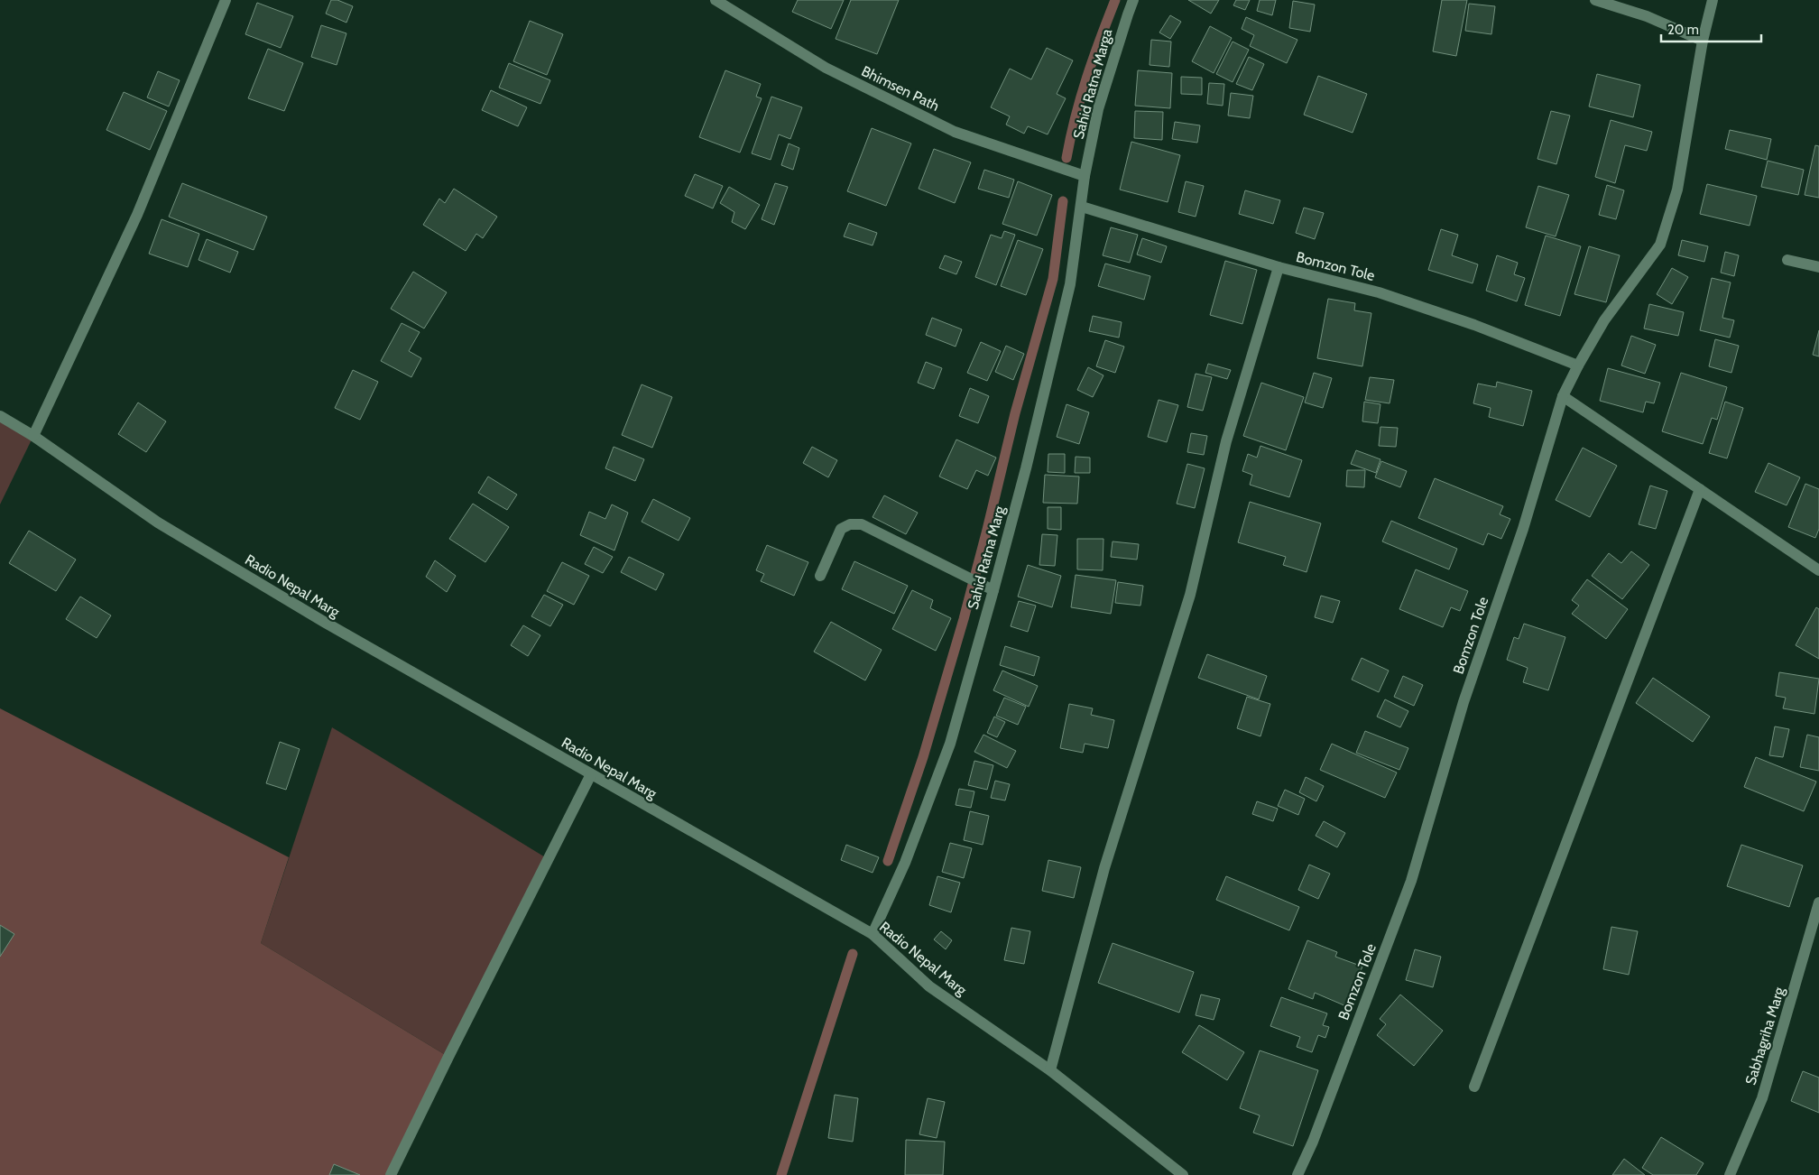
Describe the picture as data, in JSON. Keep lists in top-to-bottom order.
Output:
{
  "streets": {
    "street": [
      "Sahid Ratna Marga",
      "Bhimsen Path",
      "Bomzon Tole",
      "Sahid Ratna Marg",
      "Radio Nepal Marg",
      "Sabhagriha Marg"
    ]
  },
  "crossings": [
    ["Sahid Ratna Marga", "Bhimsen Path"],
    ["Sahid Ratna Marga", "Sahid Ratna Marg"],
    ["Bhimsen Path", "Sahid Ratna Marg"],
    ["Bomzon Tole", "Sahid Ratna Marg"],
    ["Sahid Ratna Marg", "Radio Nepal Marg"]
  ],
  "scale_bar": "20 m"
}
